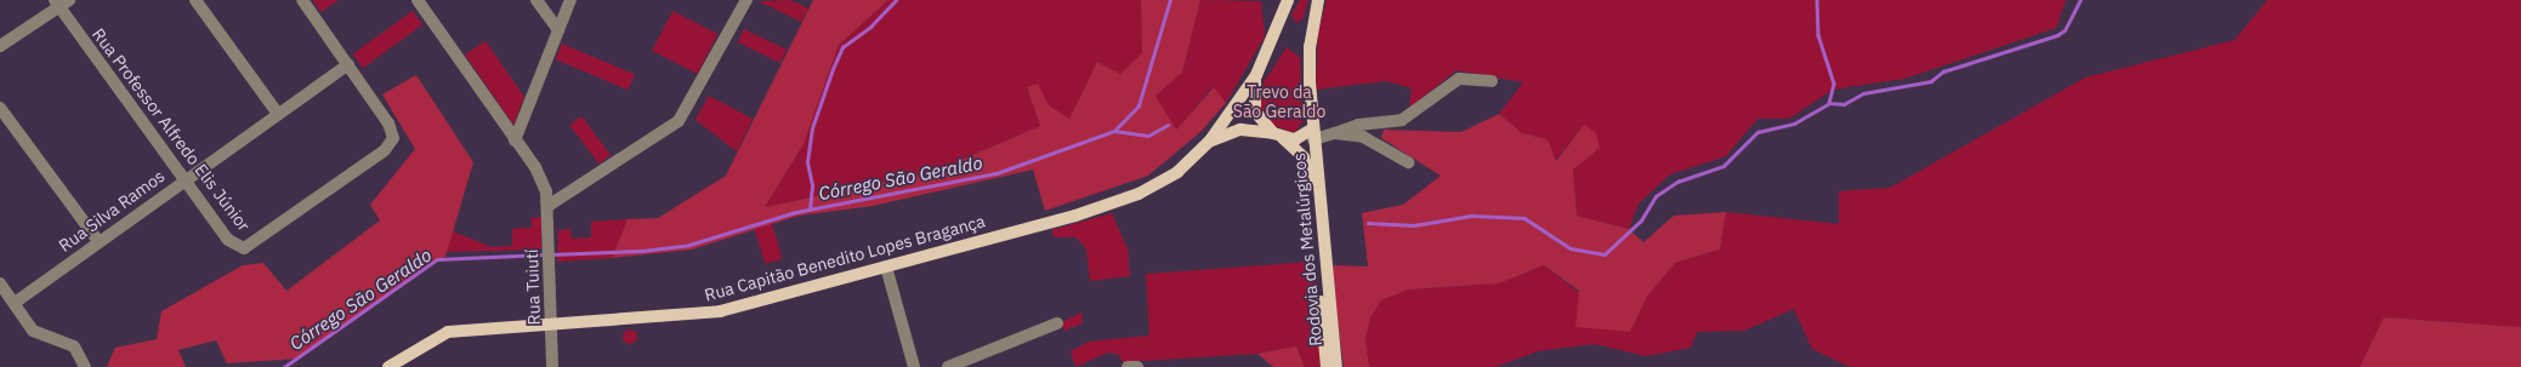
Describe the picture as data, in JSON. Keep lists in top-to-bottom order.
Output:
{
  "streets": {
    "main road": ["Rodovia dos Metalúrgicos", "Rua Capitão Benedito Lopes Bragança"],
    "street": ["Rua Professor Alfredo Elis Júnior", "Rua Silva Ramos", "Rua Tuiutí"]
  },
  "crossings": [
    ["Rua Professor Alfredo Elis Júnior", "Rua Silva Ramos"],
    ["Rodovia dos Metalúrgicos", "Rua Capitão Benedito Lopes Bragança"],
    ["Rua Capitão Benedito Lopes Bragança", "Rua Tuiutí"]
  ],
  "water": ["Córrego São Geraldo"],
  "parks": ["Trevo da São Geraldo"]
}
